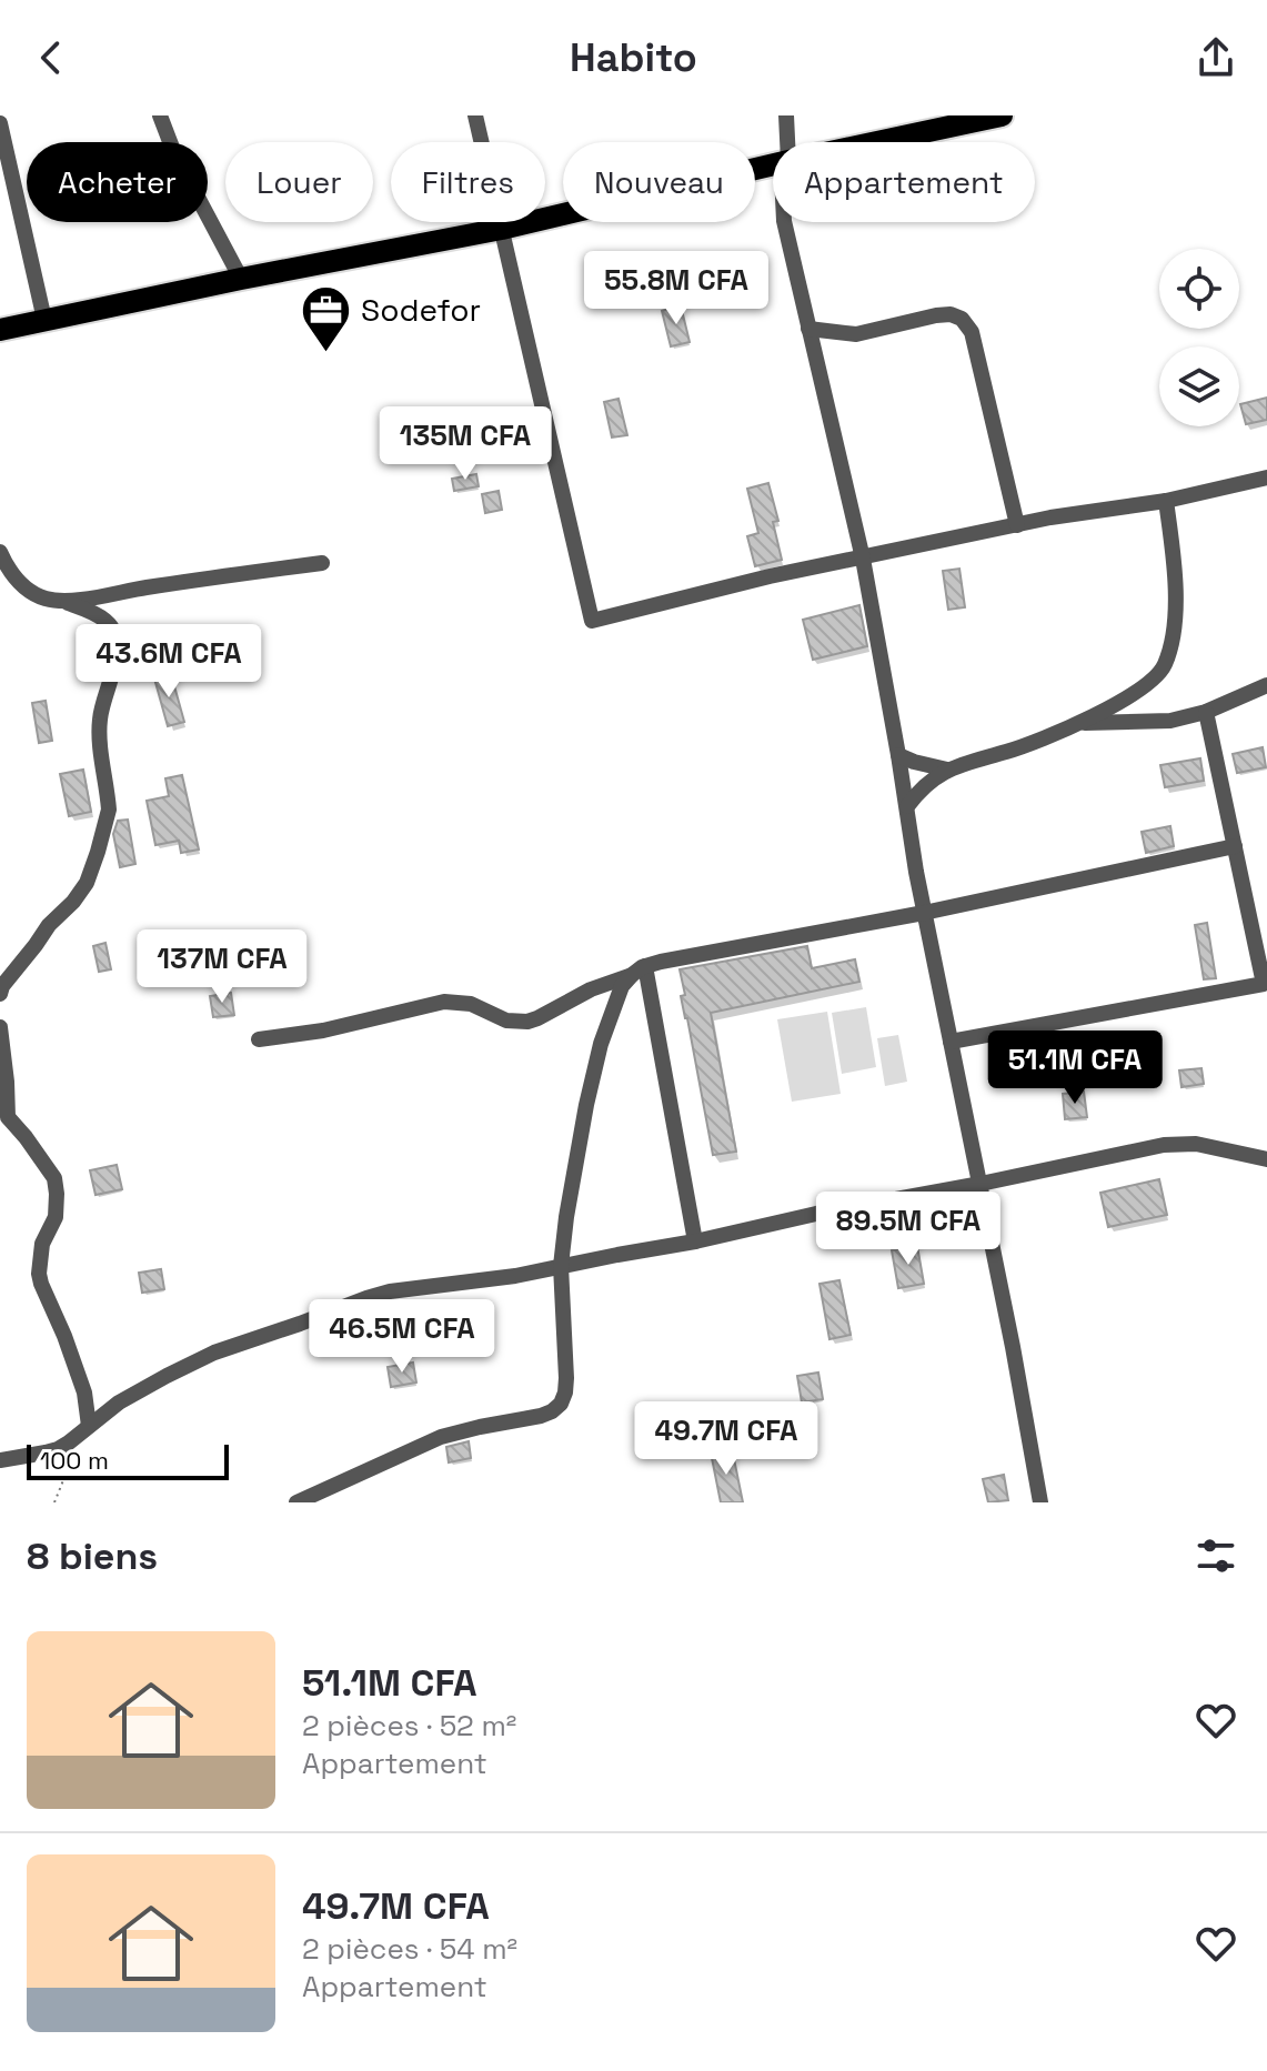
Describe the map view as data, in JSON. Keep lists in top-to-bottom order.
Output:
{
  "places": {
    "office": ["Sodefor"]
  },
  "scale_bar": "100 m",
  "page": {
    "header": "Habito",
    "chip": [
      "Acheter",
      "Louer",
      "Filtres",
      "Nouveau",
      "Appartement"
    ],
    "price": [
      "55.8M CFA",
      "135M CFA",
      "43.6M CFA",
      "137M CFA",
      "51.1M CFA",
      "89.5M CFA",
      "46.5M CFA",
      "49.7M CFA"
    ],
    "scale": "100 m",
    "heading": "8 biens",
    "list": [
      {
        "name": "51.1M CFA",
        "note": "2 pièces · 52 m² · Appartement"
      },
      {
        "name": "49.7M CFA",
        "note": "2 pièces · 54 m² · Appartement"
      }
    ]
  }
}
